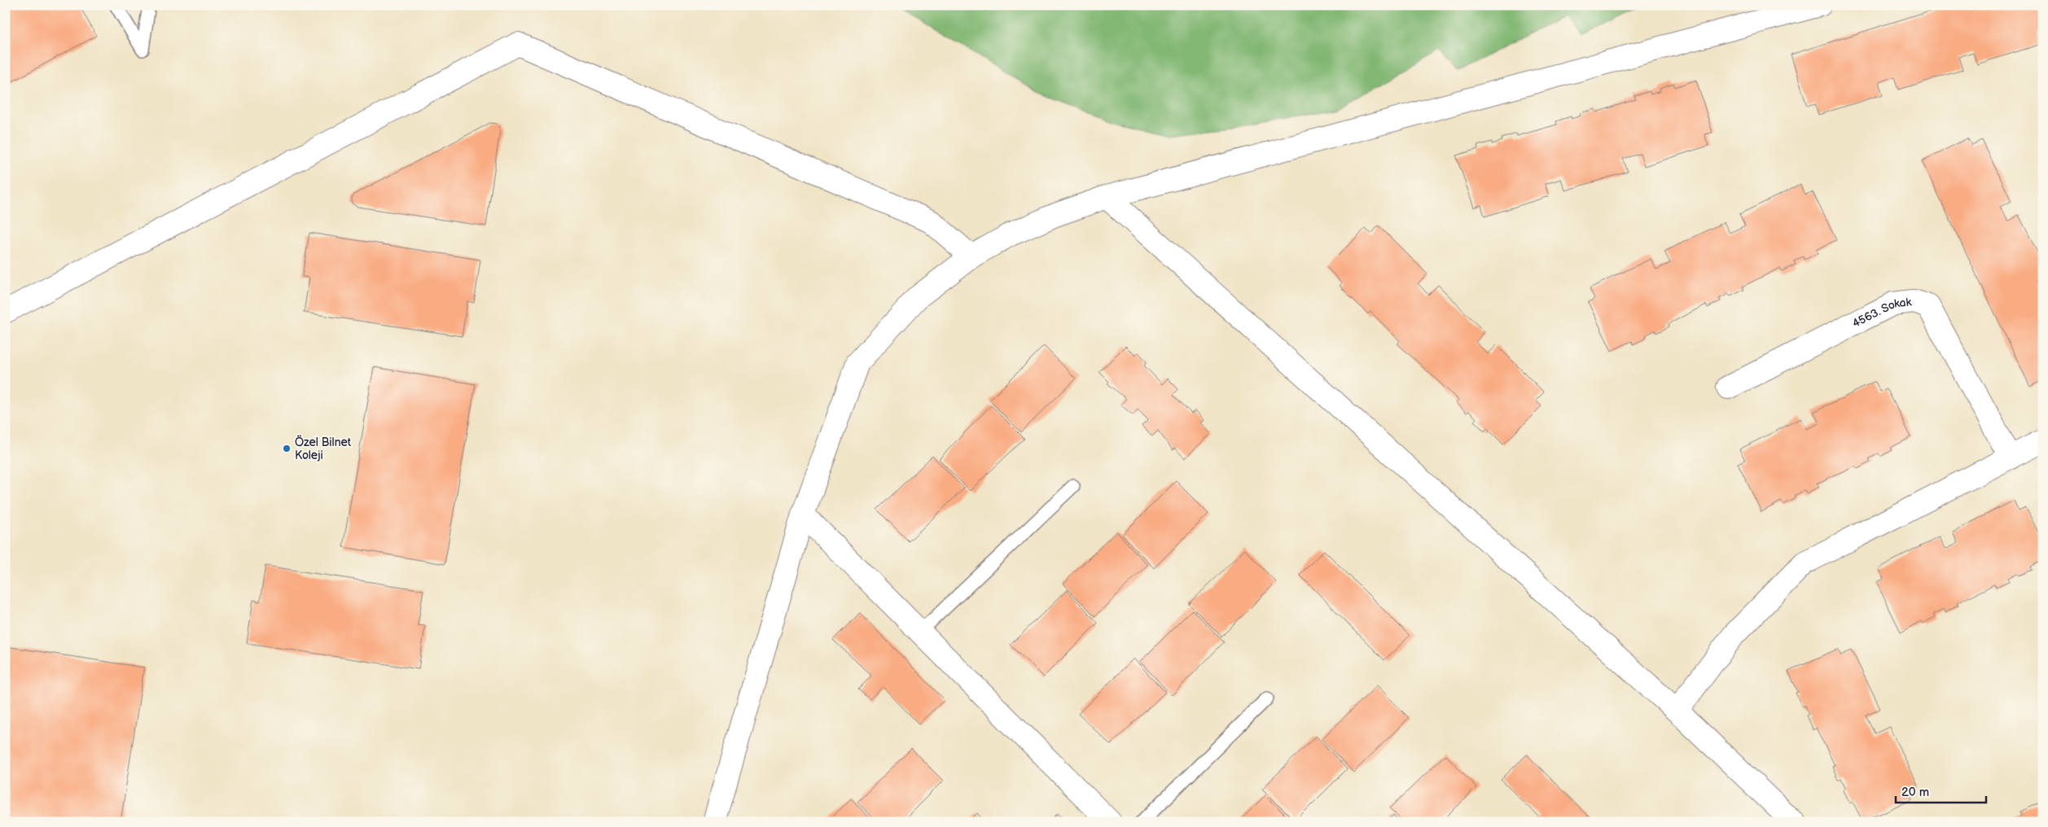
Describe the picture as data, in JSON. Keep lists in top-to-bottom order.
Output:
{
  "streets": {
    "street": ["4563. Sokak"]
  },
  "places": ["Özel Bilnet Koleji"],
  "scale_bar": "20 m"
}
